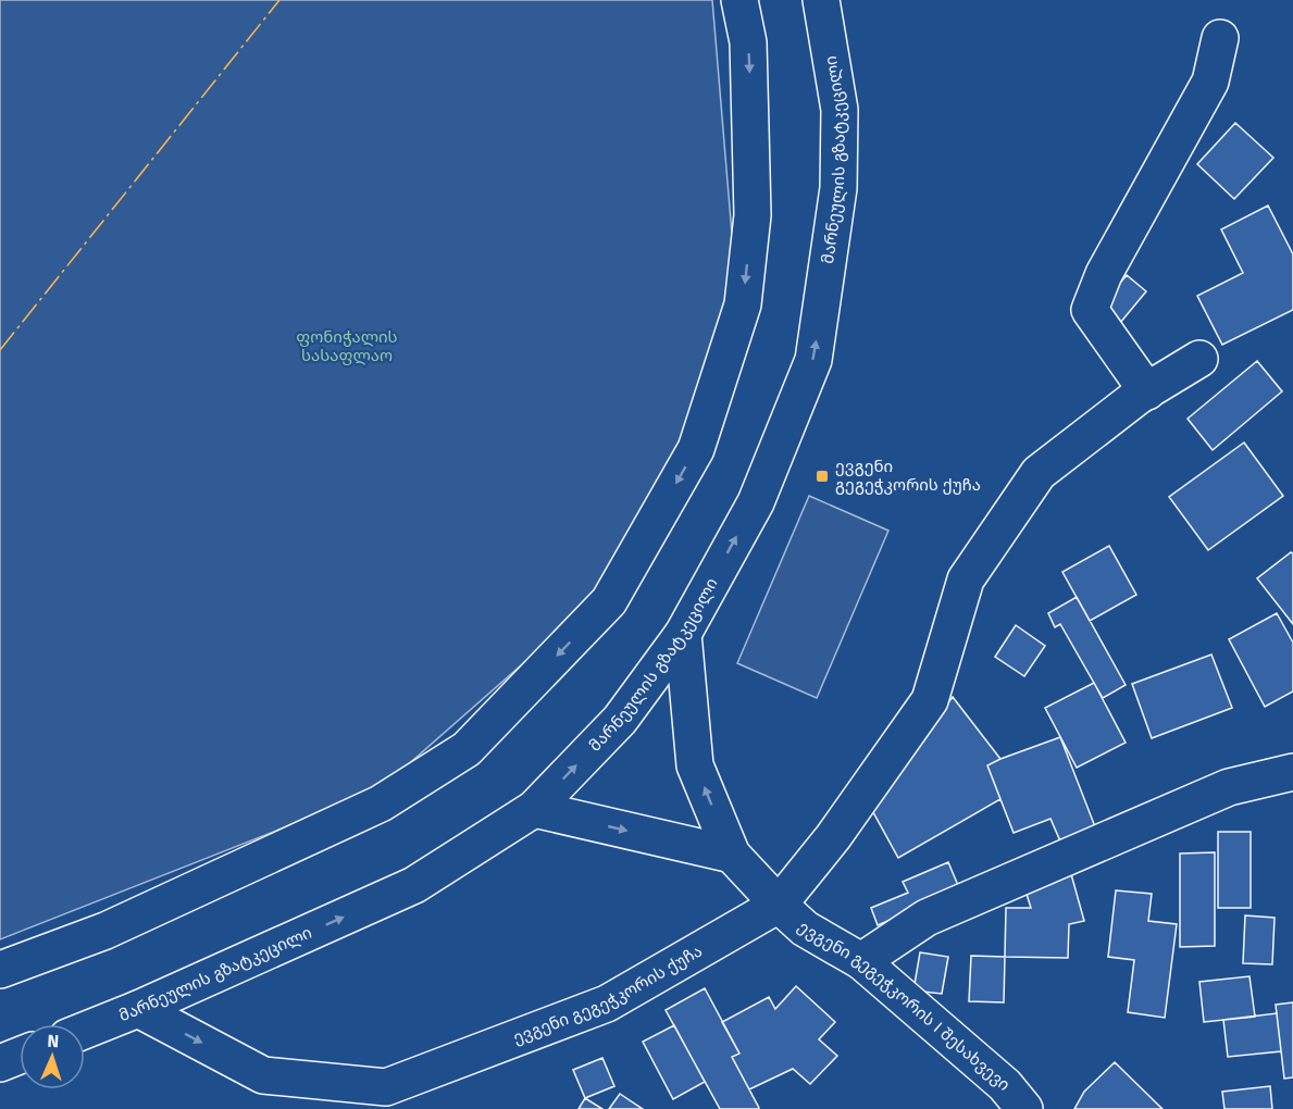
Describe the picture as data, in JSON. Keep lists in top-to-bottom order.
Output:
{
  "streets": {
    "main road": ["მარნეულის გზატკეცილი", "ევგენი გეგეჭკორის ქუჩა", "ევგენი გეგეჭკორის I შესახვევი"]
  },
  "crossings": [
    ["ევგენი გეგეჭკორის ქუჩა", "ევგენი გეგეჭკორის I შესახვევი"]
  ],
  "parks": ["ფონიჭალის სასაფლაო"],
  "places": {
    "transit": ["ევგენი გეგეჭკორის ქუჩა"]
  },
  "north": "top"
}
